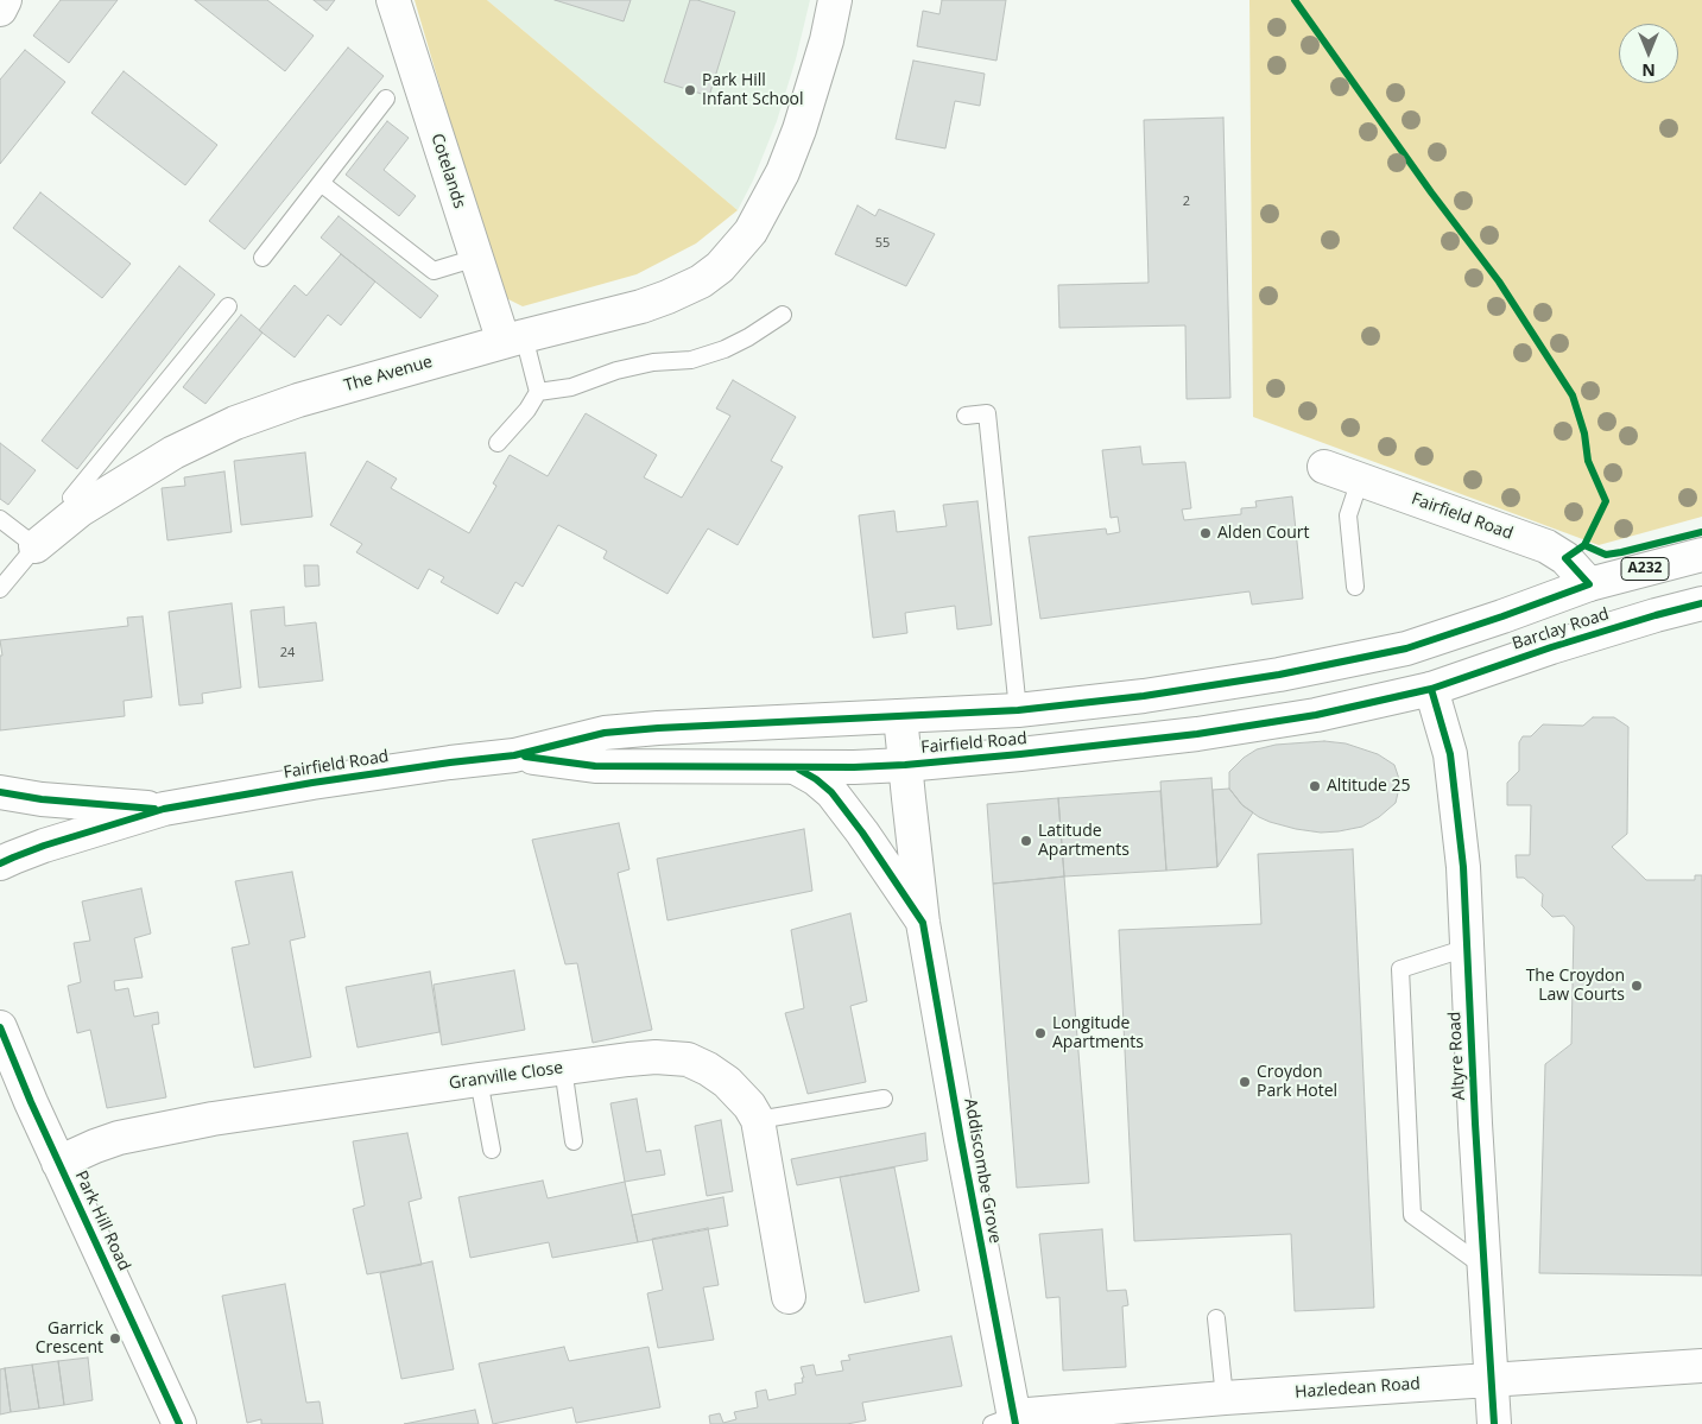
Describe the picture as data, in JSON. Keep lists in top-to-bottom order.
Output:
{
  "streets": {
    "main road": [
      "Cotelands",
      "The Avenue",
      "Fairfield Road",
      "A232",
      "Barclay Road",
      "Altyre Road",
      "Granville Close",
      "Addiscombe Grove",
      "Park Hill Road",
      "Hazledean Road"
    ]
  },
  "crossings": [
    ["Cotelands", "The Avenue"],
    ["Fairfield Road", "Barclay Road"],
    ["Fairfield Road", "Altyre Road"],
    ["Fairfield Road", "Addiscombe Grove"],
    ["Barclay Road", "Altyre Road"],
    ["Altyre Road", "Hazledean Road"],
    ["Granville Close", "Park Hill Road"],
    ["Addiscombe Grove", "Hazledean Road"]
  ],
  "places": [
    "Park Hill Infant School",
    "Alden Court",
    "Altitude 25",
    "Latitude Apartments",
    "The Croydon Law Courts",
    "Longitude Apartments",
    "Croydon Park Hotel",
    "Garrick Crescent"
  ],
  "house_numbers": ["2", "55", "24"],
  "north": "bottom"
}
